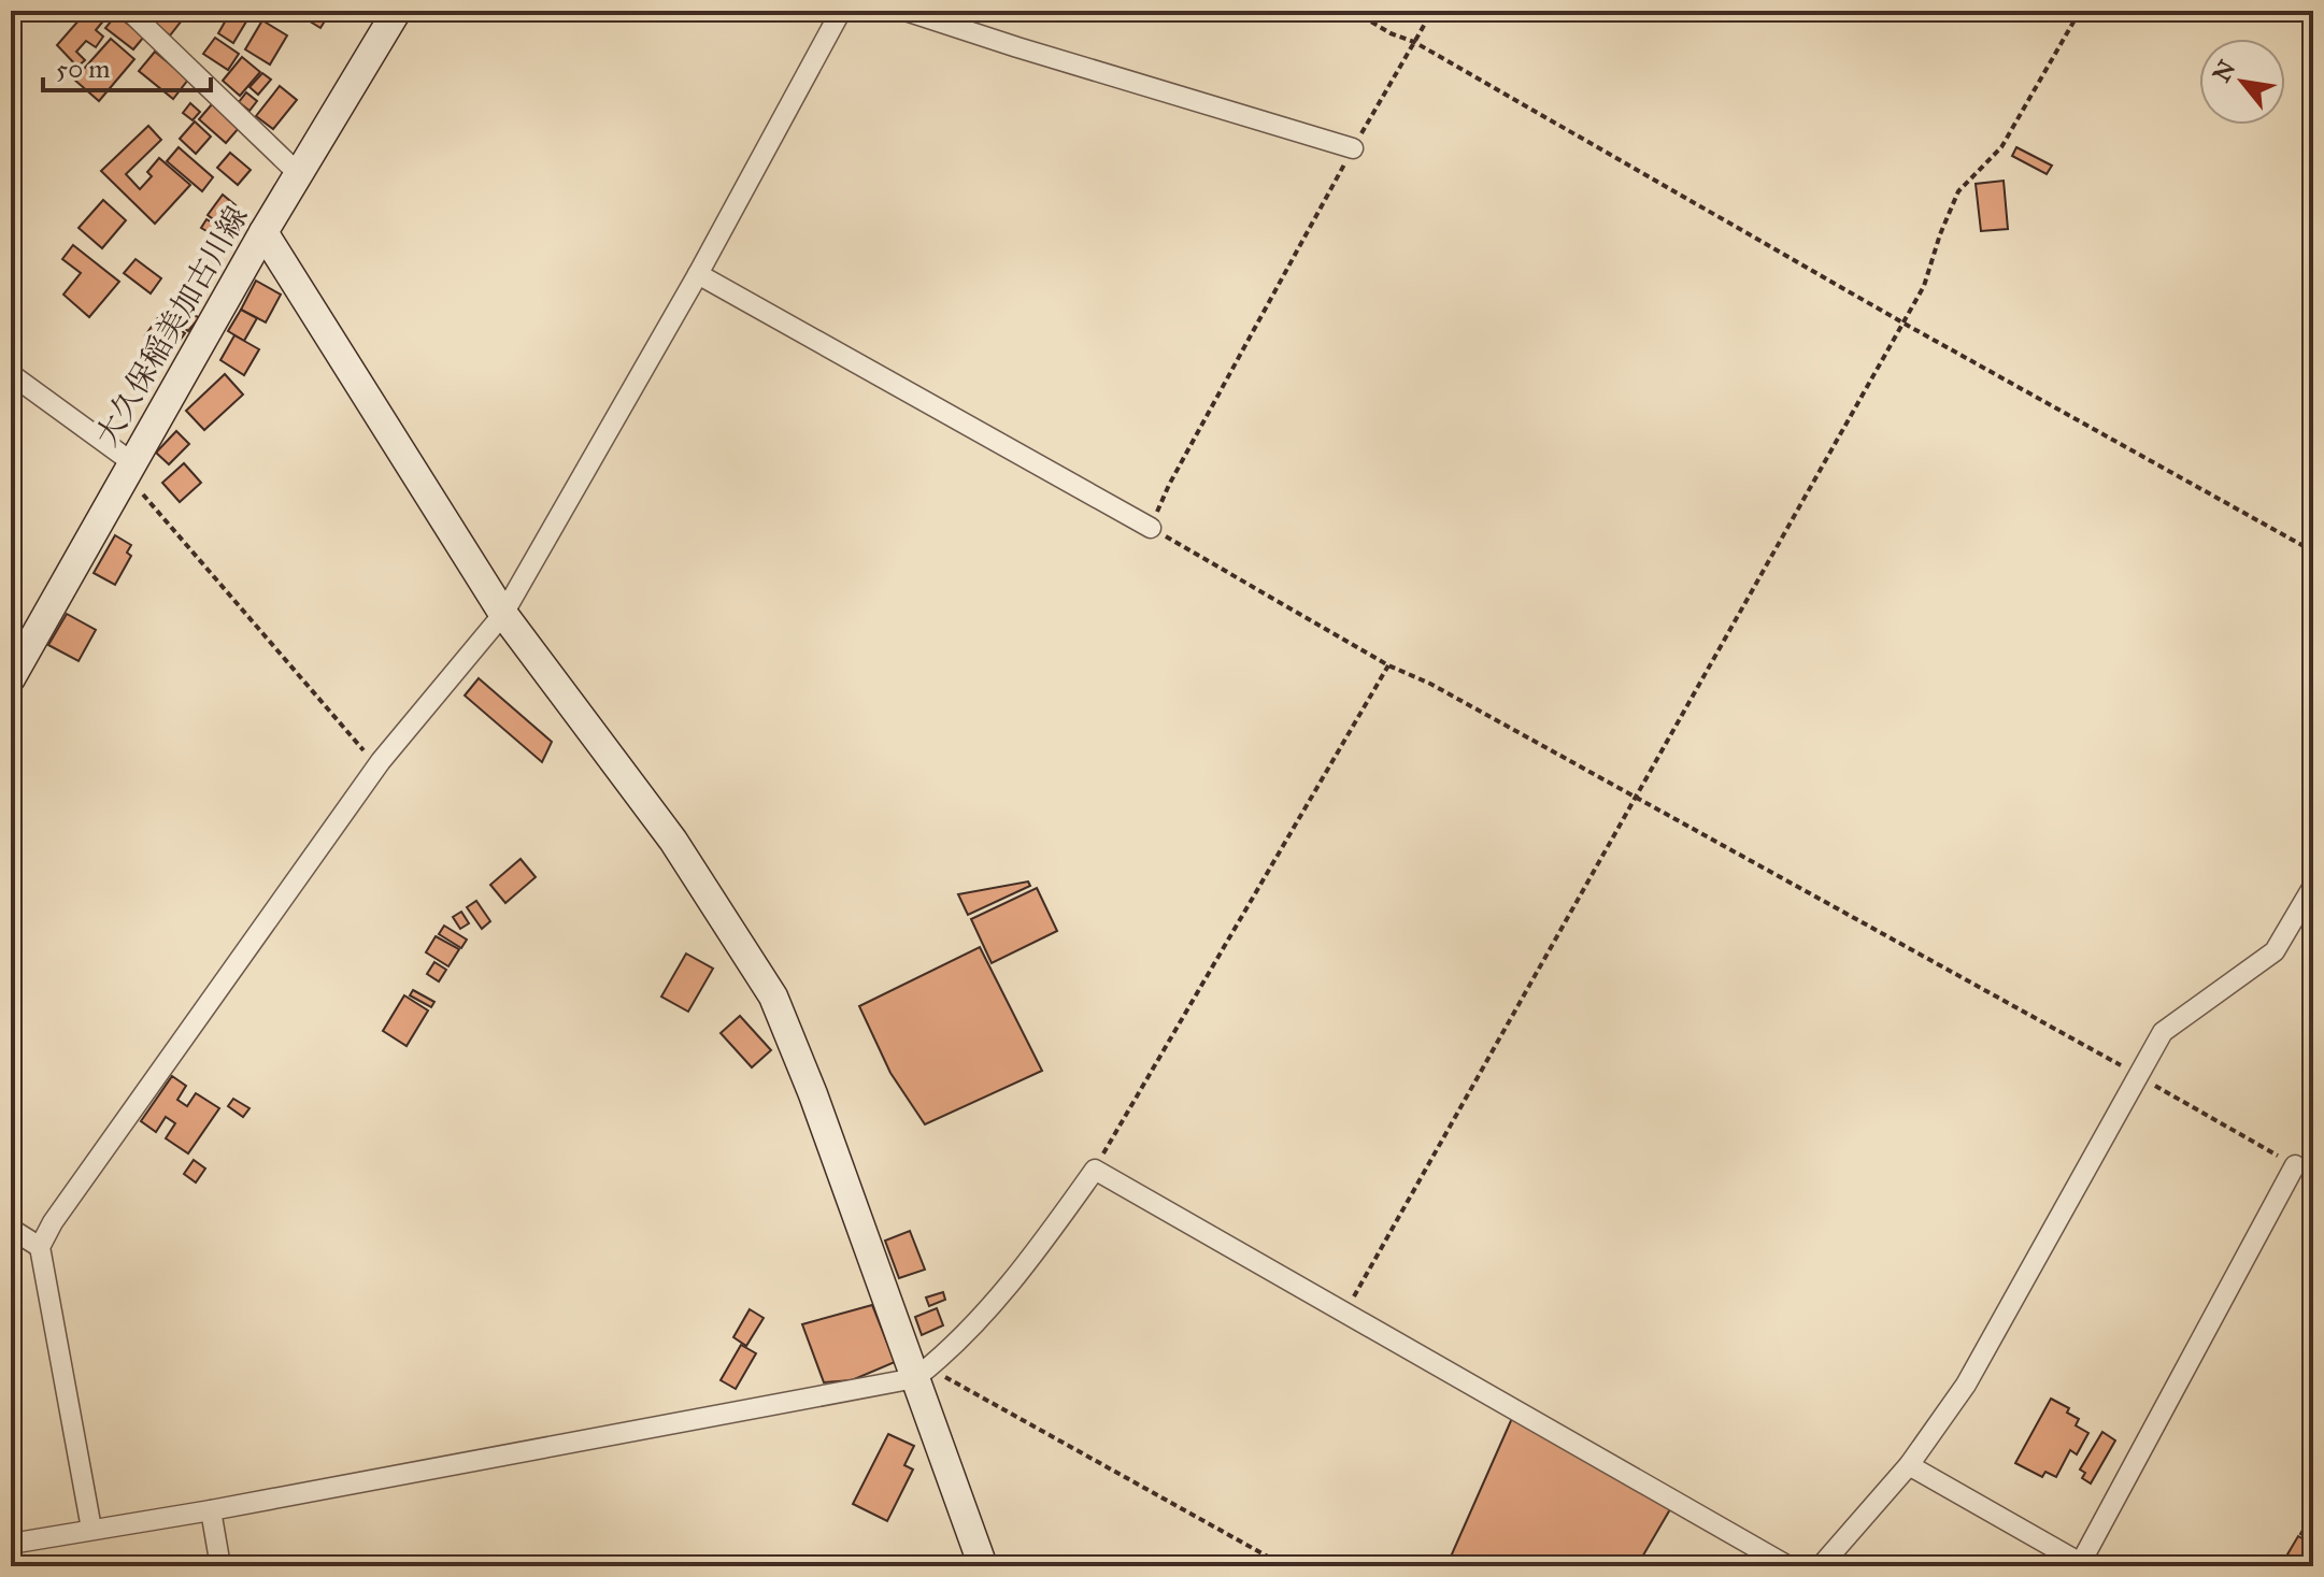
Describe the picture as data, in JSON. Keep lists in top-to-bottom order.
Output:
{
  "streets": {
    "street": ["大久保稲美加古川線"]
  },
  "scale_bar": "50 m",
  "north": "top left"
}
